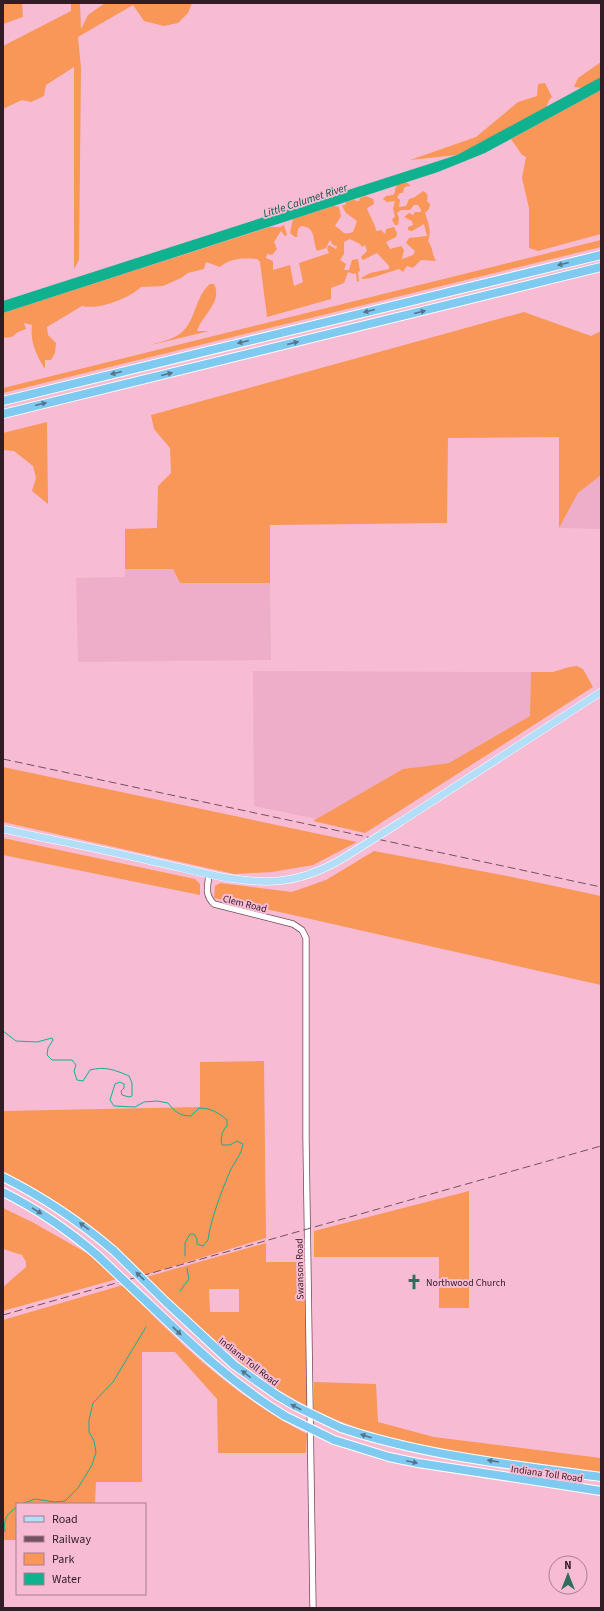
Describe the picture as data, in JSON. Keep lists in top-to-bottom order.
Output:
{
  "streets": {
    "highway": ["Indiana Toll Road"],
    "street": ["Clem Road", "Swanson Road"]
  },
  "crossings": [
    ["Clem Road", "Swanson Road"]
  ],
  "water": ["Little Calumet River"],
  "places": {
    "church": ["Northwood Church"]
  },
  "legend": [
    "Road",
    "Railway",
    "Park",
    "Water"
  ],
  "north": "top"
}
